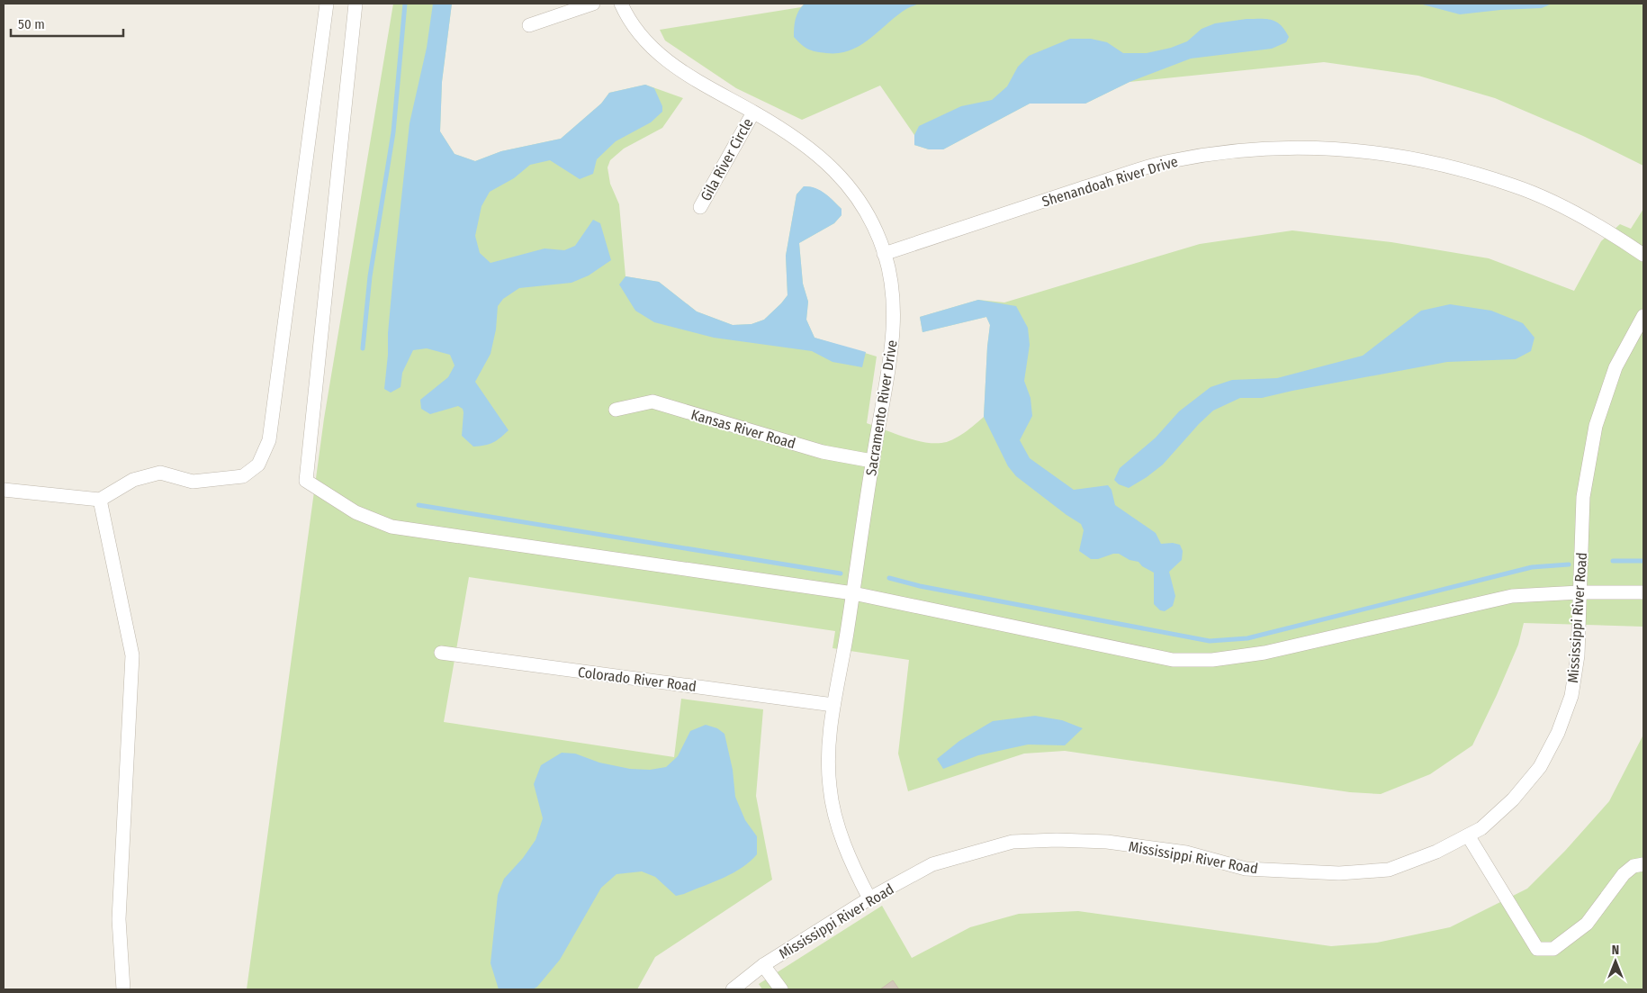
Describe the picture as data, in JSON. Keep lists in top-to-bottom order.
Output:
{
  "streets": {
    "street": [
      "Gila River Circle",
      "Shenandoah River Drive",
      "Sacramento River Drive",
      "Kansas River Road",
      "Mississippi River Road",
      "Colorado River Road"
    ]
  },
  "crossings": [
    ["Gila River Circle", "Sacramento River Drive"],
    ["Shenandoah River Drive", "Sacramento River Drive"],
    ["Sacramento River Drive", "Kansas River Road"],
    ["Sacramento River Drive", "Mississippi River Road"],
    ["Sacramento River Drive", "Colorado River Road"]
  ],
  "scale_bar": "50 m",
  "north": "top"
}
